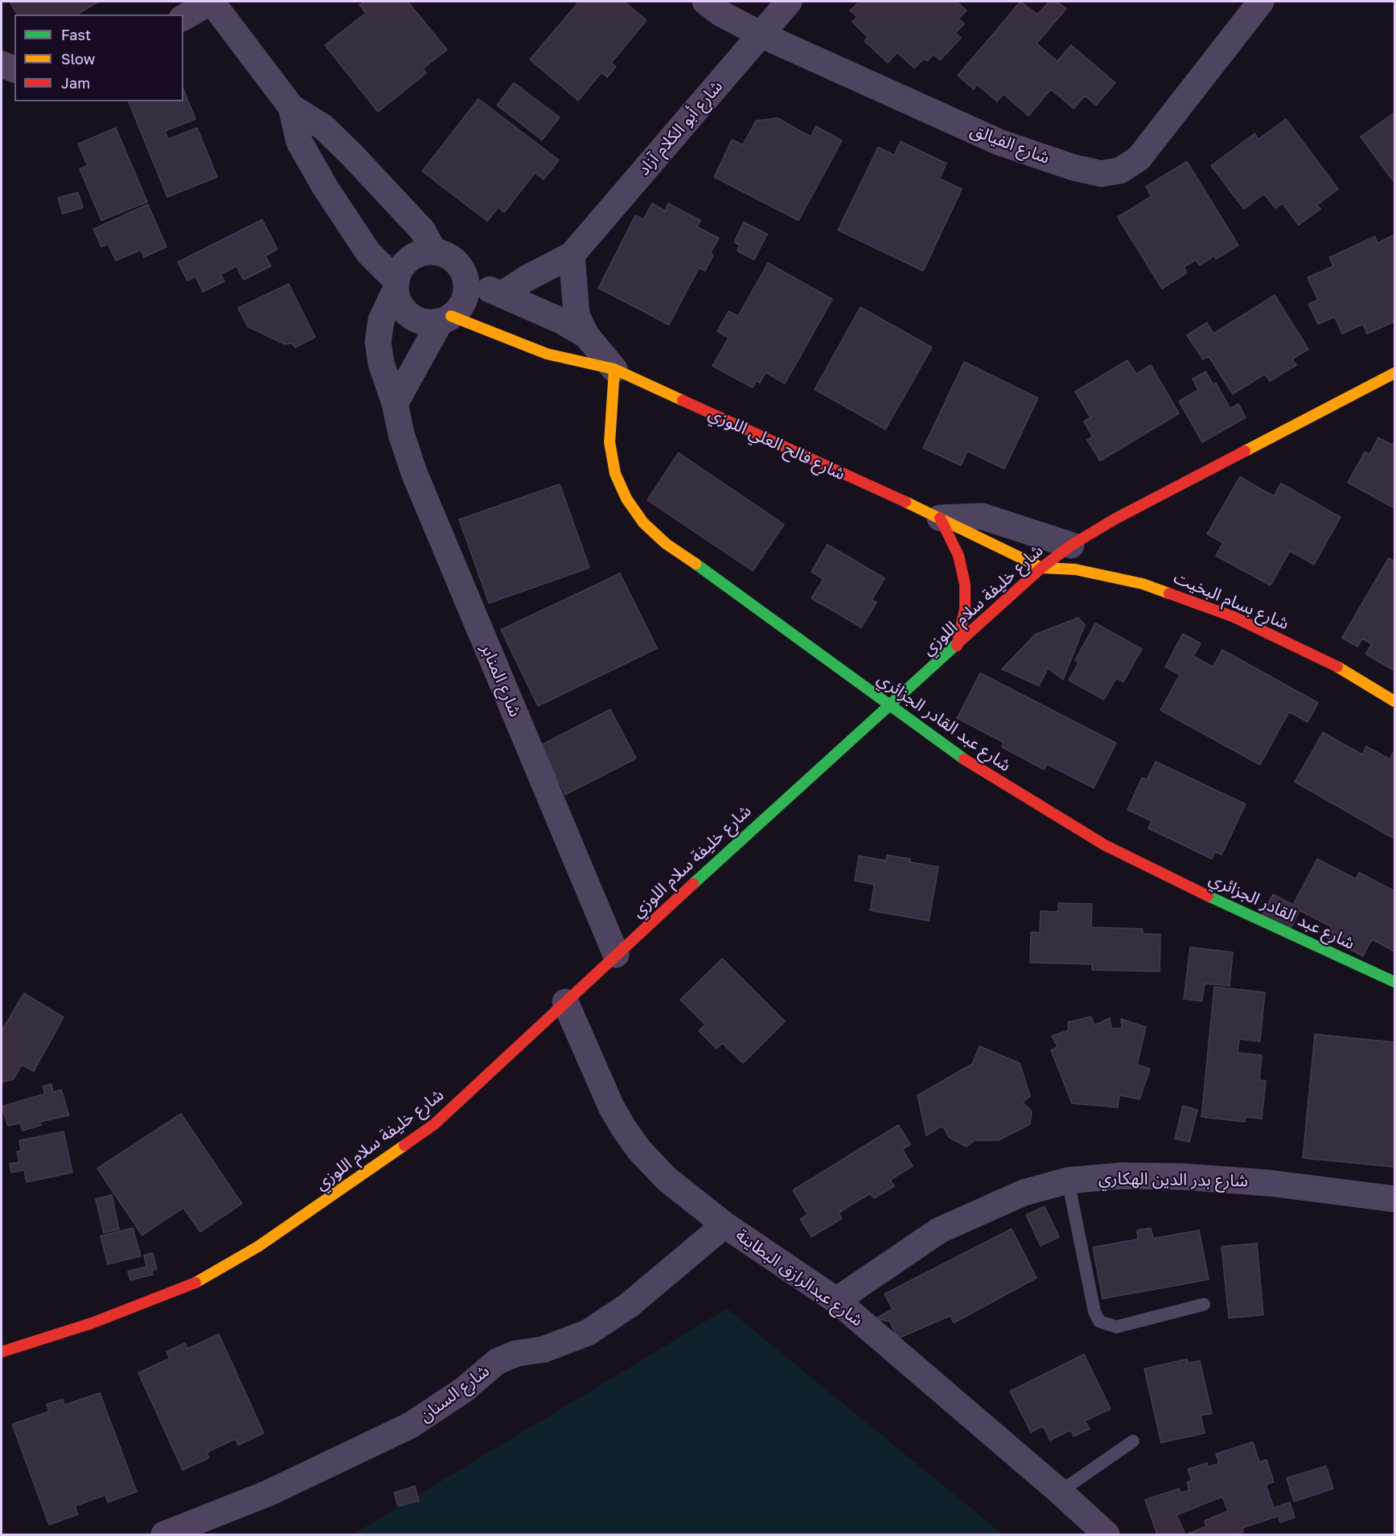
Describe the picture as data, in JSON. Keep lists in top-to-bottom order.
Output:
{
  "streets": {
    "street": [
      "شارع أبو الكلام آزاد",
      "شارع الفيالق",
      "شارع فالح العلي اللوزي",
      "شارع خليفة سلام اللوزي",
      "شارع بسام البخيت",
      "شارع المنابر",
      "شارع عبد القادر الجزائري",
      "شارع بدر الدين الهكاري",
      "شارع عبدالرازق البطاينة",
      "شارع السنان"
    ]
  },
  "crossings": [
    ["شارع أبو الكلام آزاد", "شارع الفيالق"],
    ["شارع أبو الكلام آزاد", "شارع فالح العلي اللوزي"],
    ["شارع فالح العلي اللوزي", "شارع خليفة سلام اللوزي"],
    ["شارع فالح العلي اللوزي", "شارع بسام البخيت"],
    ["شارع فالح العلي اللوزي", "شارع المنابر"],
    ["شارع فالح العلي اللوزي", "شارع عبد القادر الجزائري"],
    ["شارع خليفة سلام اللوزي", "شارع بسام البخيت"],
    ["شارع خليفة سلام اللوزي", "شارع المنابر"],
    ["شارع خليفة سلام اللوزي", "شارع عبد القادر الجزائري"],
    ["شارع خليفة سلام اللوزي", "شارع عبدالرازق البطاينة"],
    ["شارع بدر الدين الهكاري", "شارع عبدالرازق البطاينة"],
    ["شارع عبدالرازق البطاينة", "شارع السنان"]
  ],
  "legend": ["Fast", "Slow", "Jam"]
}
